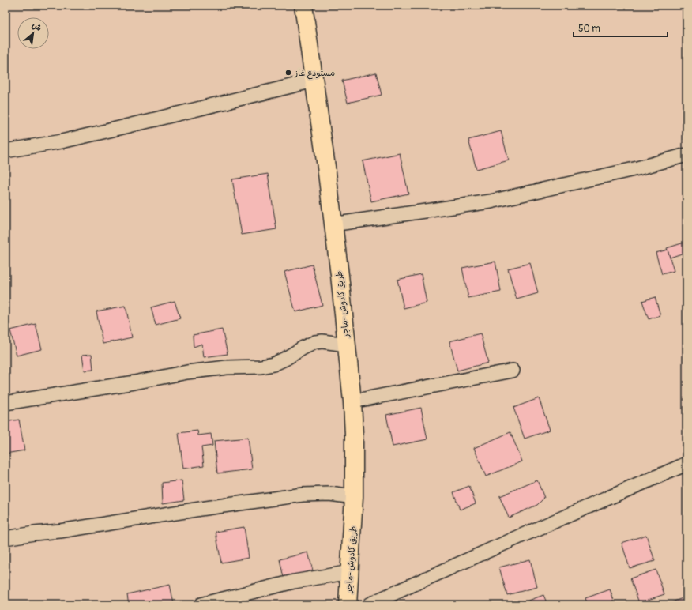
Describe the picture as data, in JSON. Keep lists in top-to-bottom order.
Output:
{
  "streets": {
    "highway": ["طريق كادوش -ماجر"]
  },
  "places": ["مستودع غاز"],
  "scale_bar": "50 m",
  "north": "top right"
}
